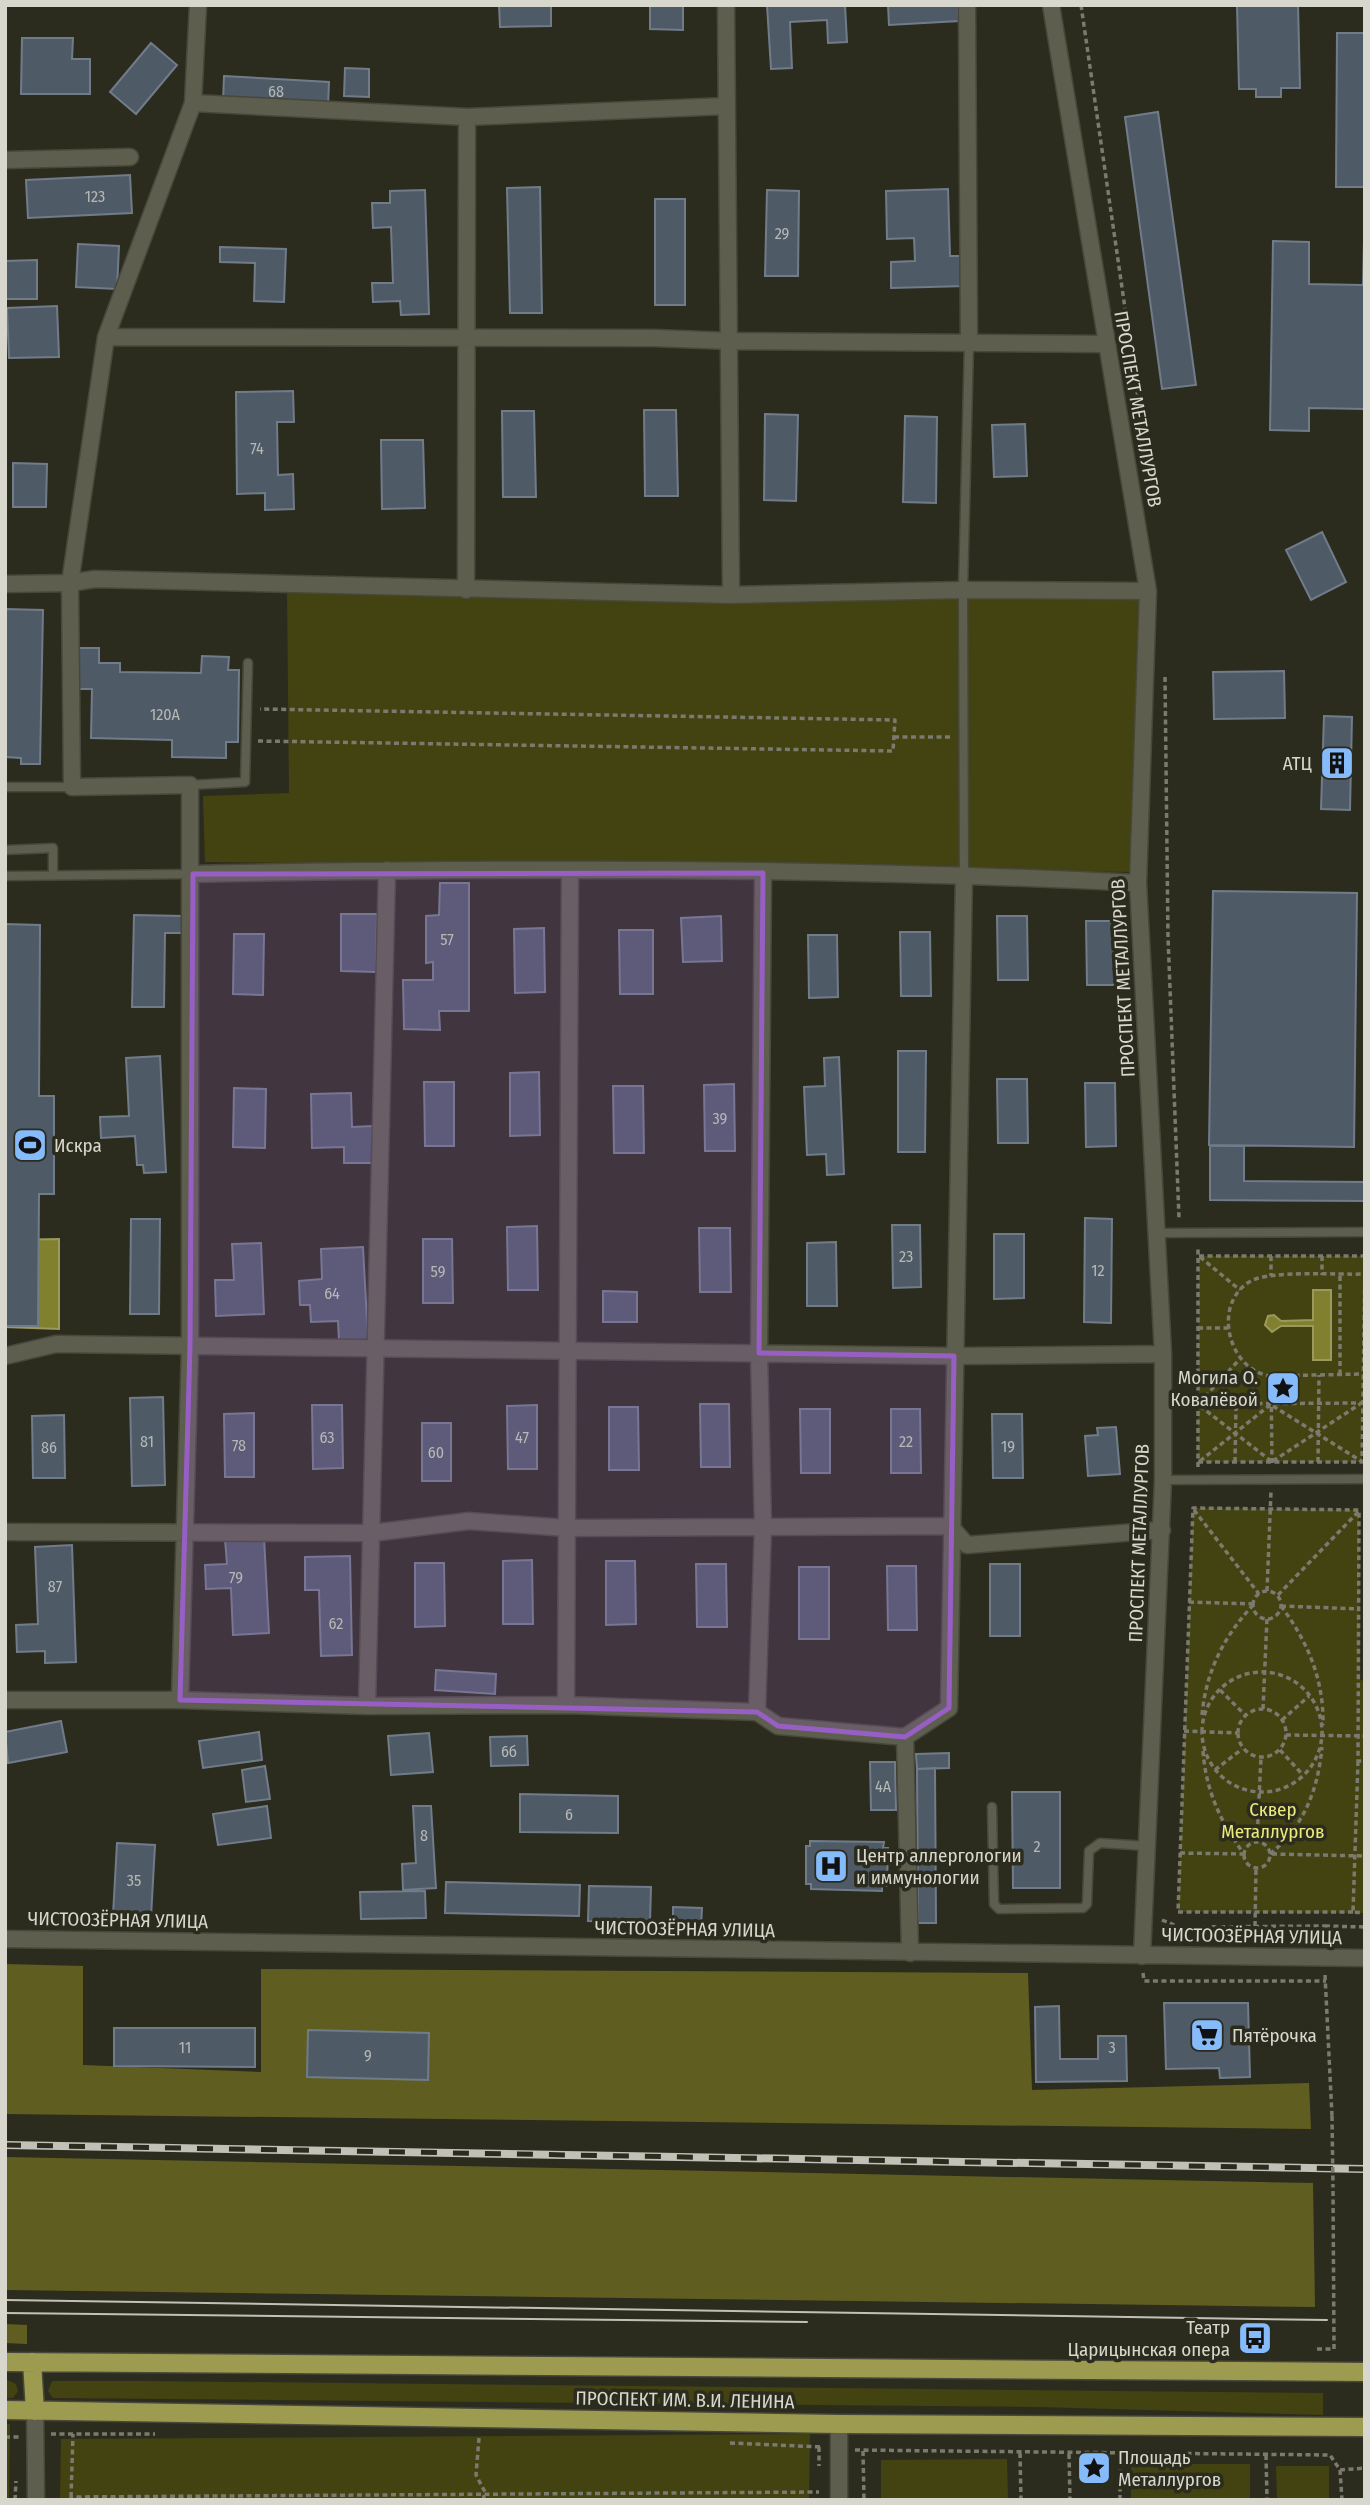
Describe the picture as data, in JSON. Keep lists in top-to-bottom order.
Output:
{
  "streets": {
    "main road": ["ПРОСПЕКТ ИМ. В.И. ЛЕНИНА"],
    "street": ["ПРОСПЕКТ МЕТАЛЛУРГОВ", "ЧИСТООЗЁРНАЯ УЛИЦА"]
  },
  "crossings": [
    ["ПРОСПЕКТ МЕТАЛЛУРГОВ", "ЧИСТООЗЁРНАЯ УЛИЦА"]
  ],
  "parks": ["Сквер Металлургов"],
  "places": {
    "building": ["АТЦ"],
    "sports": ["Искра"],
    "place": ["Могила О. Ковалёвой", "Площадь Металлургов"],
    "hospital": ["Центр аллергологии и иммунологии"],
    "supermarket": ["Пятёрочка"],
    "bus stop": ["Театр Царицынская опера"]
  },
  "house_numbers": [
    "68",
    "123",
    "29",
    "74",
    "120А",
    "57",
    "39",
    "23",
    "12",
    "59",
    "64",
    "63",
    "47",
    "81",
    "22",
    "78",
    "19",
    "86",
    "60",
    "79",
    "87",
    "62",
    "6б",
    "4А",
    "6",
    "8",
    "2",
    "35",
    "11",
    "3",
    "9"
  ]
}
